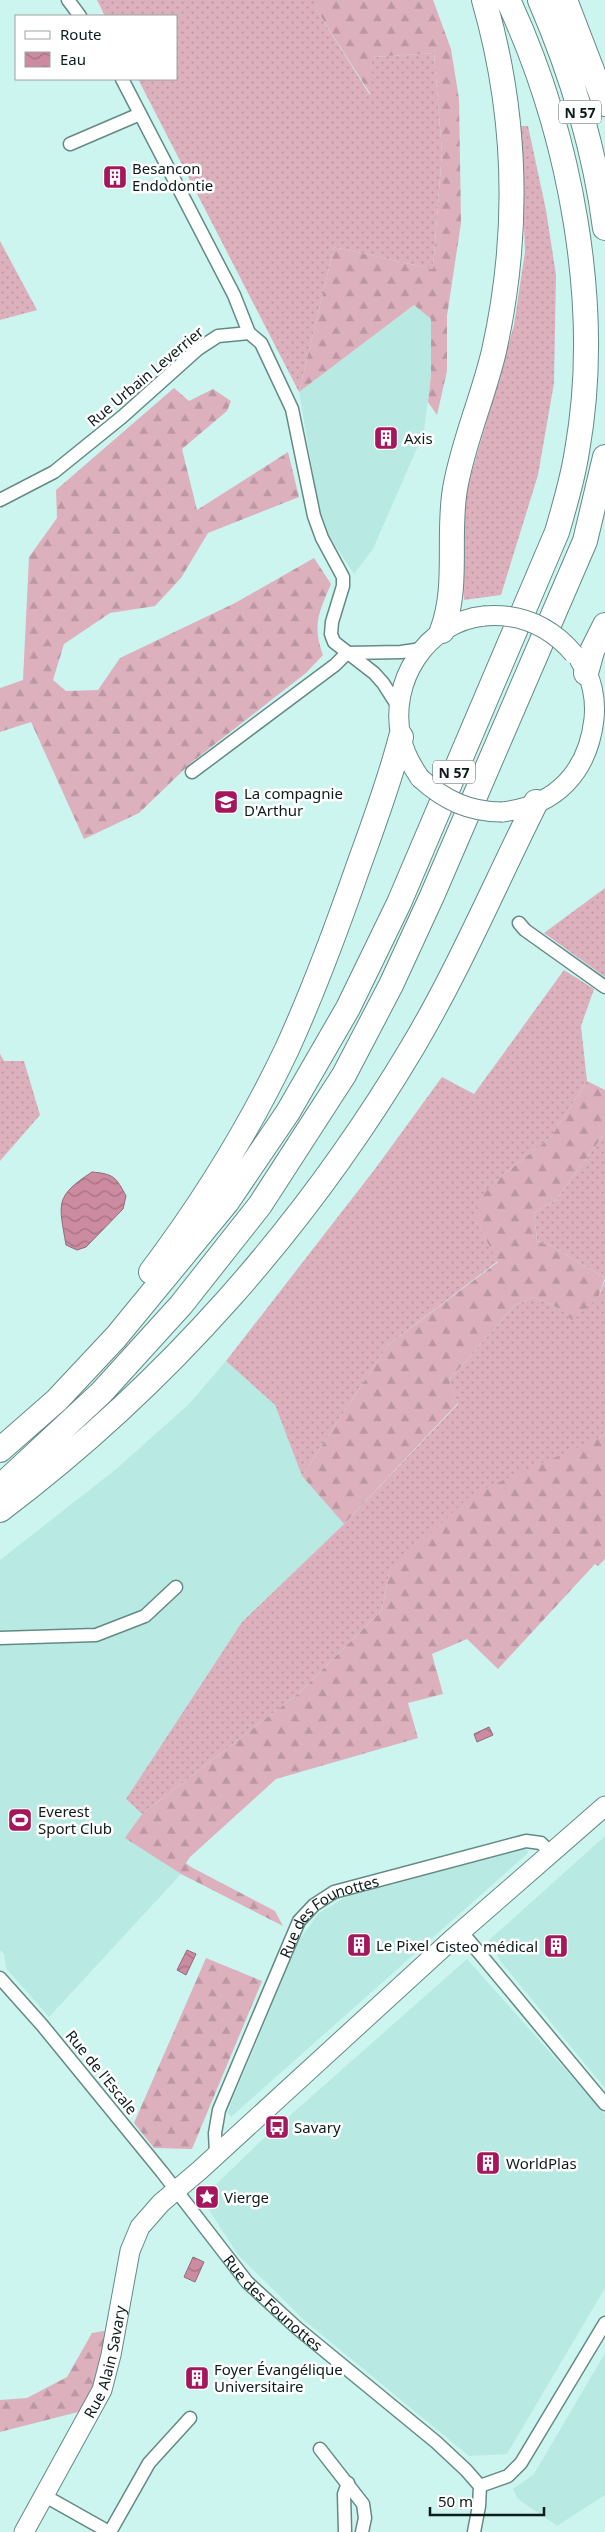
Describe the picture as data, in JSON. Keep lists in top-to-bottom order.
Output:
{
  "streets": {
    "highway": ["N 57"],
    "street": [
      "Rue Urbain Leverrier",
      "Rue des Founottes",
      "Rue de l'Escale",
      "Rue Alain Savary"
    ]
  },
  "crossings": [
    ["Rue des Founottes", "Rue de l'Escale"],
    ["Rue des Founottes", "Rue Alain Savary"],
    ["Rue de l'Escale", "Rue Alain Savary"]
  ],
  "places": {
    "building": [
      "Besancon Endodontie",
      "Axis",
      "Le Pixel",
      "Cisteo médical",
      "WorldPlas",
      "Foyer Évangélique Universitaire"
    ],
    "school or university": ["La compagnie D'Arthur"],
    "sports": ["Everest Sport Club"],
    "bus stop": ["Savary"],
    "place": ["Vierge"]
  },
  "legend": ["Route", "Eau"],
  "scale_bar": "50 m"
}
